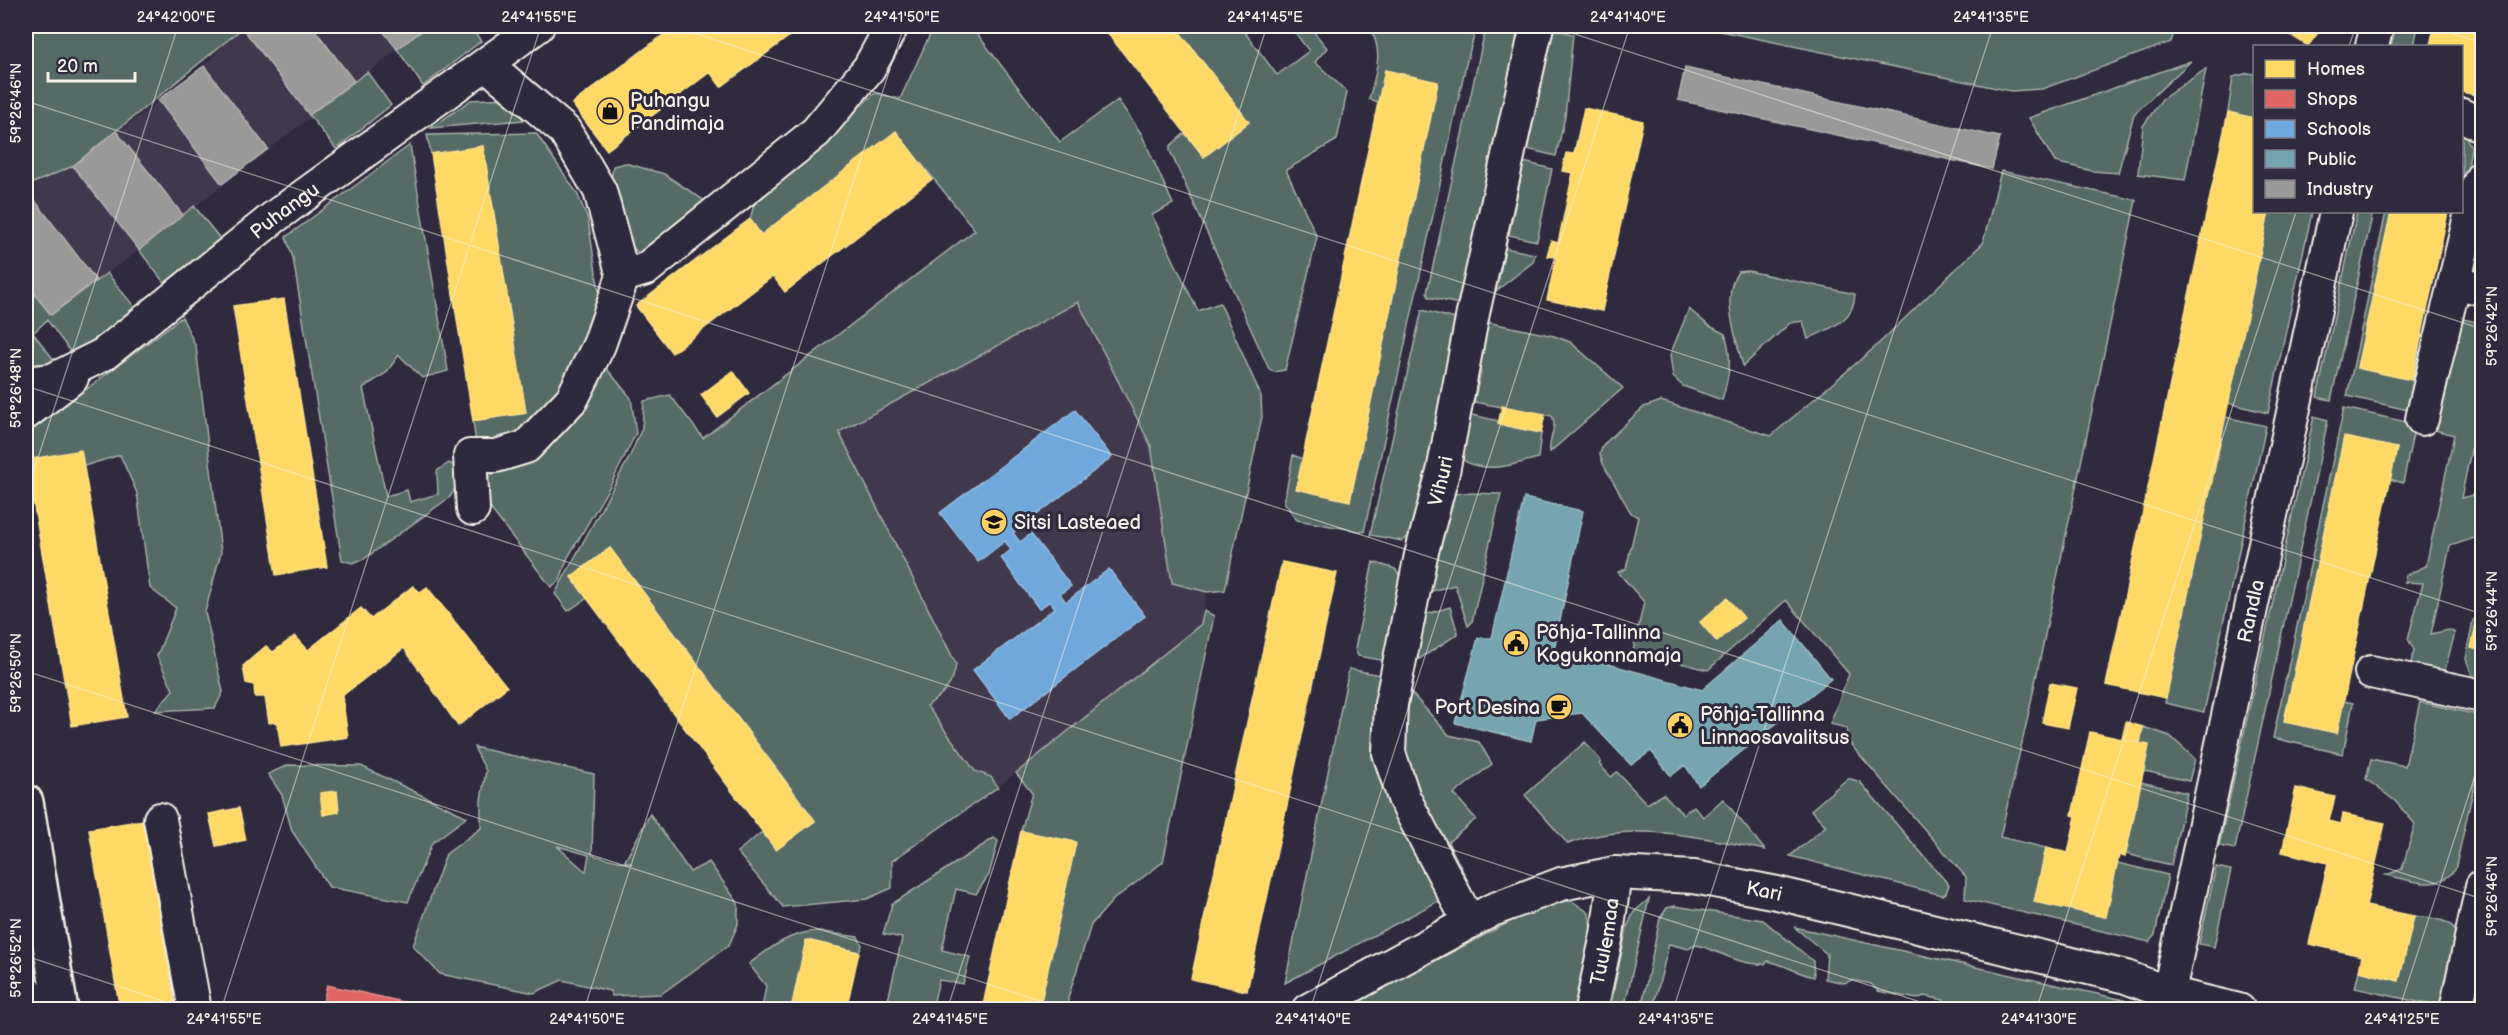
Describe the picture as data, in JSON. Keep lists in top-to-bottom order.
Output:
{
  "streets": {
    "street": [
      "Puhangu",
      "Vihuri",
      "Randla",
      "Kari",
      "Tuulemaa"
    ]
  },
  "crossings": [
    ["Vihuri", "Kari"],
    ["Randla", "Kari"],
    ["Kari", "Tuulemaa"]
  ],
  "places": {
    "shop": ["Puhangu Pandimaja"],
    "school or university": ["Sitsi Lasteaed"],
    "public building": ["Põhja-Tallinna Kogukonnamaja", "Põhja-Tallinna Linnaosavalitsus"],
    "cafe": ["Port Desina"]
  },
  "legend": [
    "Homes",
    "Shops",
    "Schools",
    "Public",
    "Industry"
  ],
  "scale_bar": "20 m",
  "coordinates": [
    "24°42'00\"E",
    "24°41'55\"E",
    "24°41'50\"E",
    "24°41'45\"E",
    "24°41'40\"E",
    "24°41'35\"E",
    "59°26'46\"N",
    "59°26'42\"N",
    "59°26'48\"N",
    "59°26'44\"N",
    "59°26'50\"N",
    "59°26'52\"N",
    "24°41'30\"E",
    "24°41'25\"E"
  ]
}
